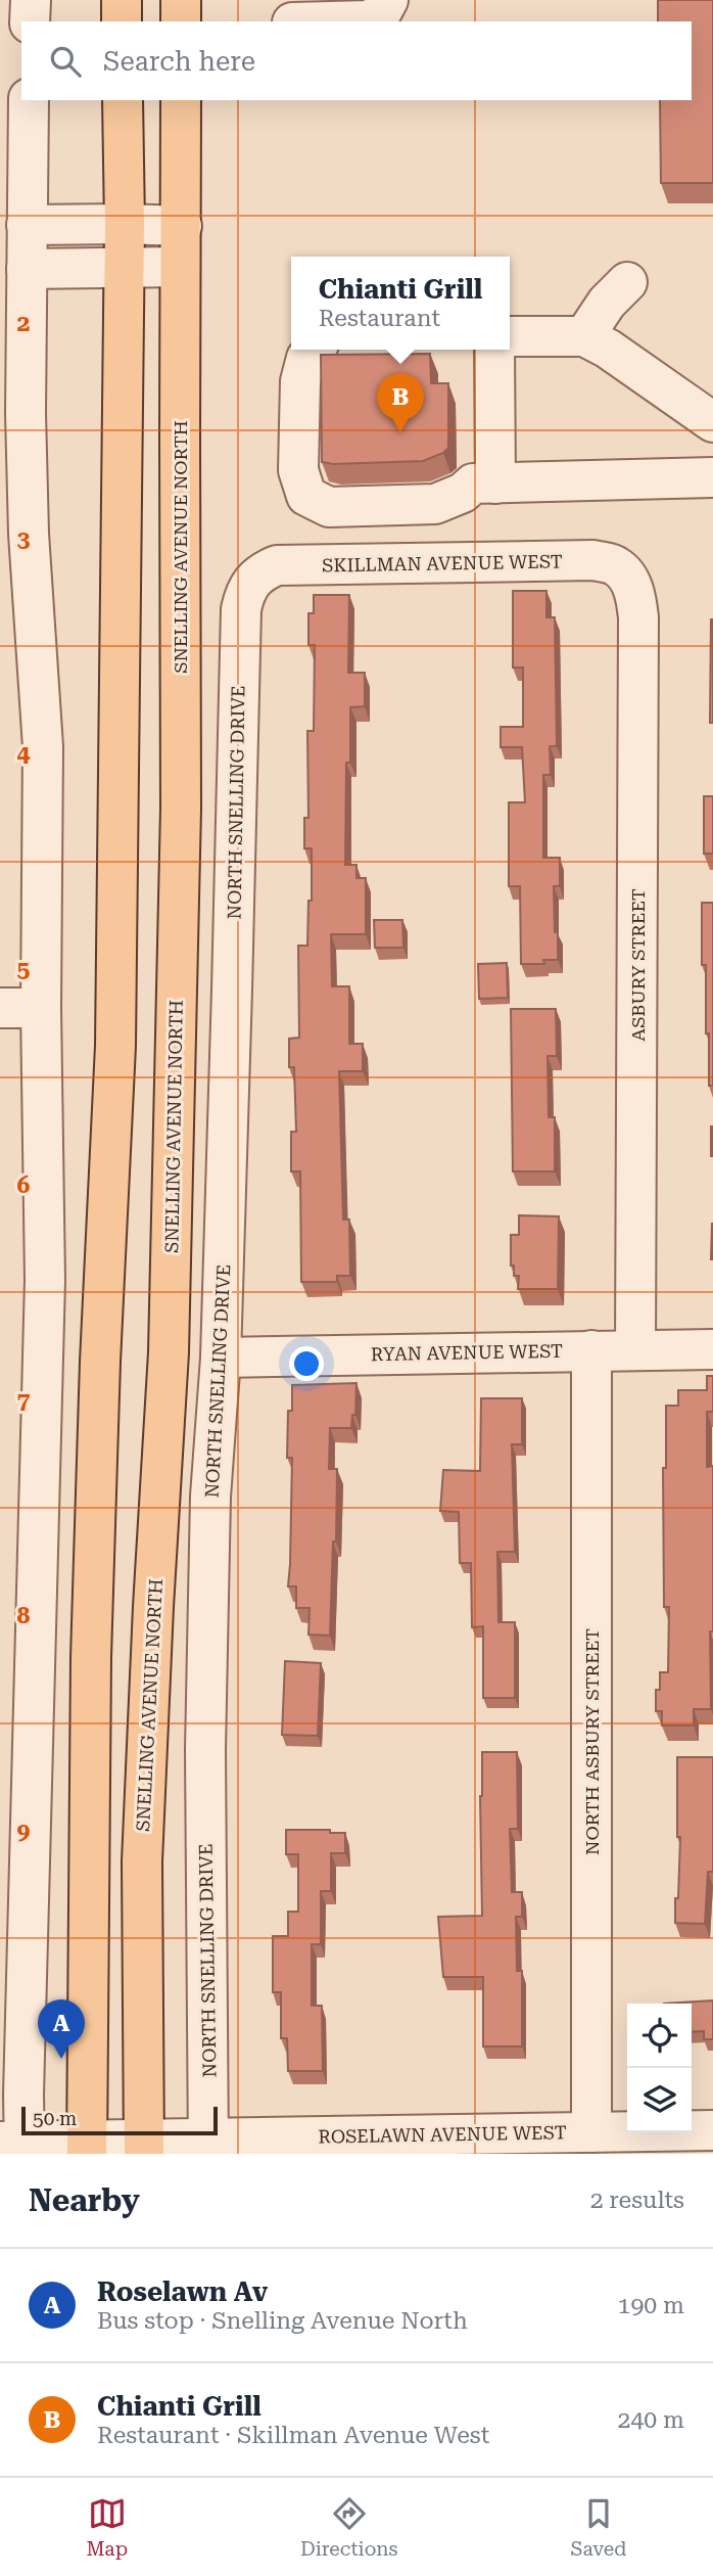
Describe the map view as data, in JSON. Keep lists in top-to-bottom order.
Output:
{
  "streets": {
    "main road": ["SNELLING AVENUE NORTH"],
    "street": [
      "SKILLMAN AVENUE WEST",
      "NORTH SNELLING DRIVE",
      "ASBURY STREET",
      "RYAN AVENUE WEST",
      "NORTH ASBURY STREET",
      "ROSELAWN AVENUE WEST"
    ]
  },
  "crossings": [
    ["SNELLING AVENUE NORTH", "ROSELAWN AVENUE WEST"],
    ["SKILLMAN AVENUE WEST", "NORTH SNELLING DRIVE"],
    ["SKILLMAN AVENUE WEST", "ASBURY STREET"],
    ["NORTH SNELLING DRIVE", "RYAN AVENUE WEST"],
    ["NORTH SNELLING DRIVE", "ROSELAWN AVENUE WEST"],
    ["ASBURY STREET", "RYAN AVENUE WEST"],
    ["RYAN AVENUE WEST", "NORTH ASBURY STREET"],
    ["NORTH ASBURY STREET", "ROSELAWN AVENUE WEST"]
  ],
  "scale_bar": "50 m",
  "page": {
    "search": "Search here",
    "popup": ["Chianti Grill", "Restaurant"],
    "pins": ["B", "A"],
    "scale": "50 m",
    "heading": ["Nearby", "2 results"],
    "list": [
      {
        "mark": "A",
        "name": "Roselawn Av",
        "note": "Bus stop · Snelling Avenue North",
        "value": "190 m"
      },
      {
        "mark": "B",
        "name": "Chianti Grill",
        "note": "Restaurant · Skillman Avenue West",
        "value": "240 m"
      }
    ],
    "nav": ["Map", "Directions", "Saved"]
  },
  "grid": {
    "rows": [
      "2",
      "3",
      "4",
      "5",
      "6",
      "7",
      "8",
      "9"
    ]
  }
}
